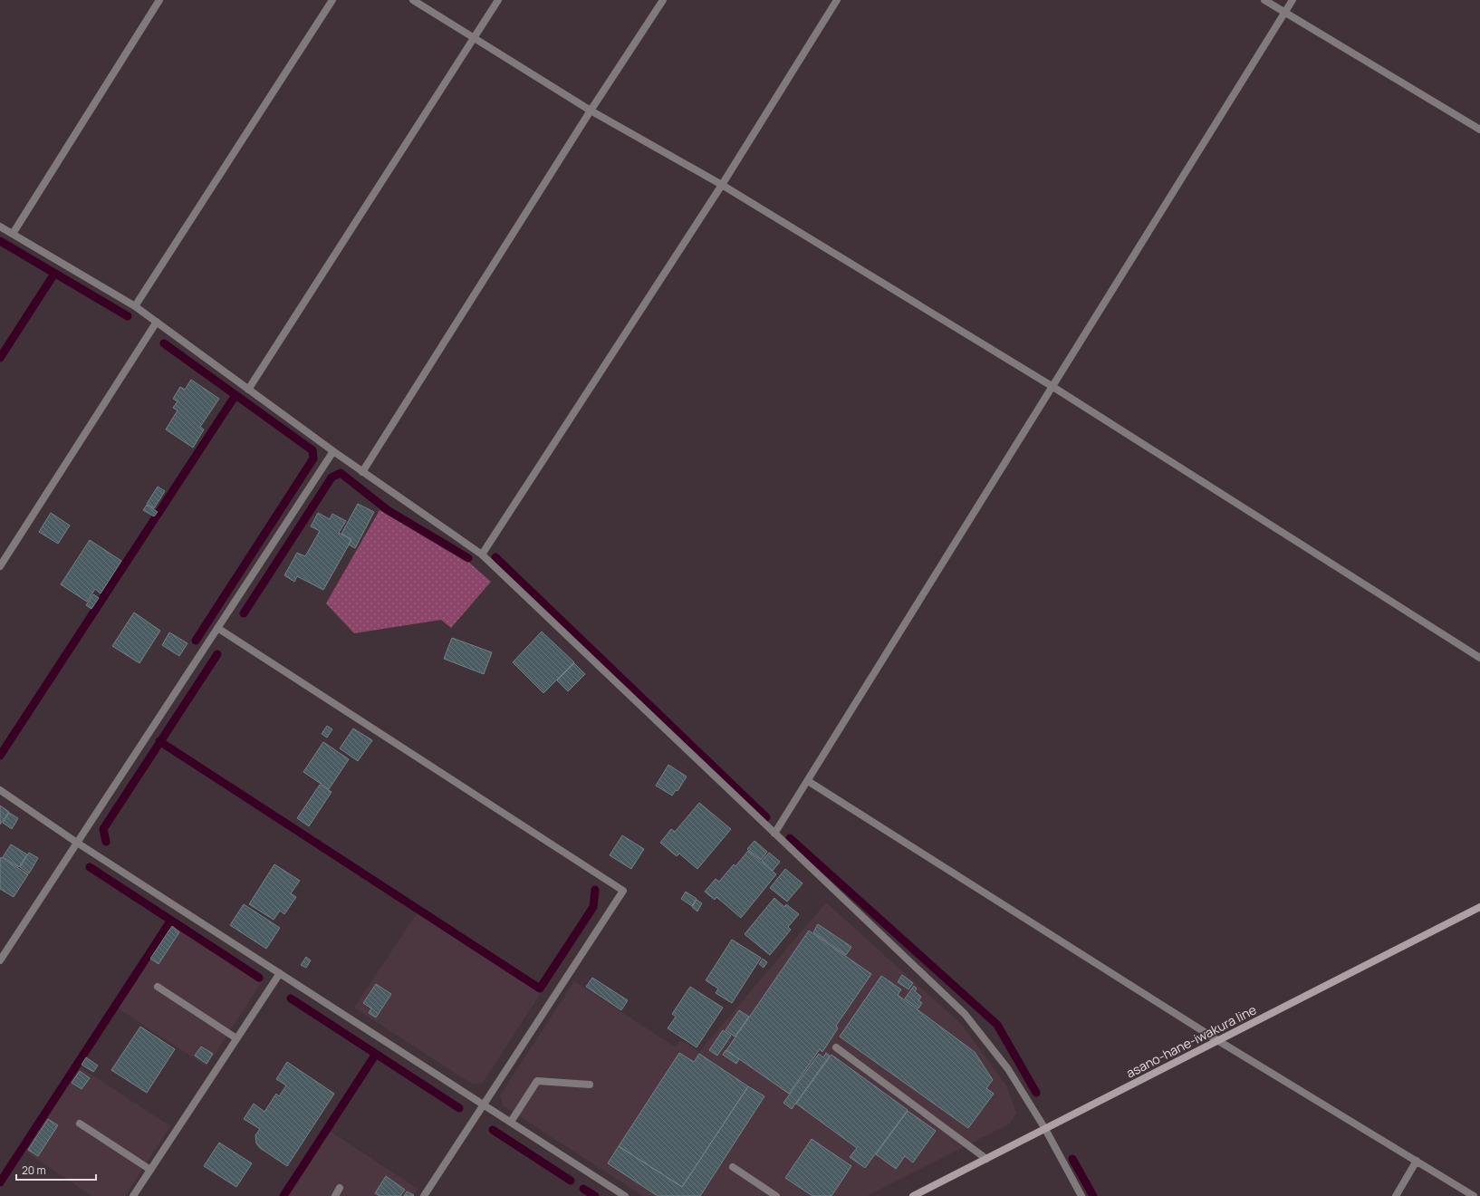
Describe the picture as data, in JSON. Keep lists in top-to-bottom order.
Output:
{
  "streets": {
    "main road": ["asano-hane-iwakura line"]
  },
  "scale_bar": "20 m"
}
